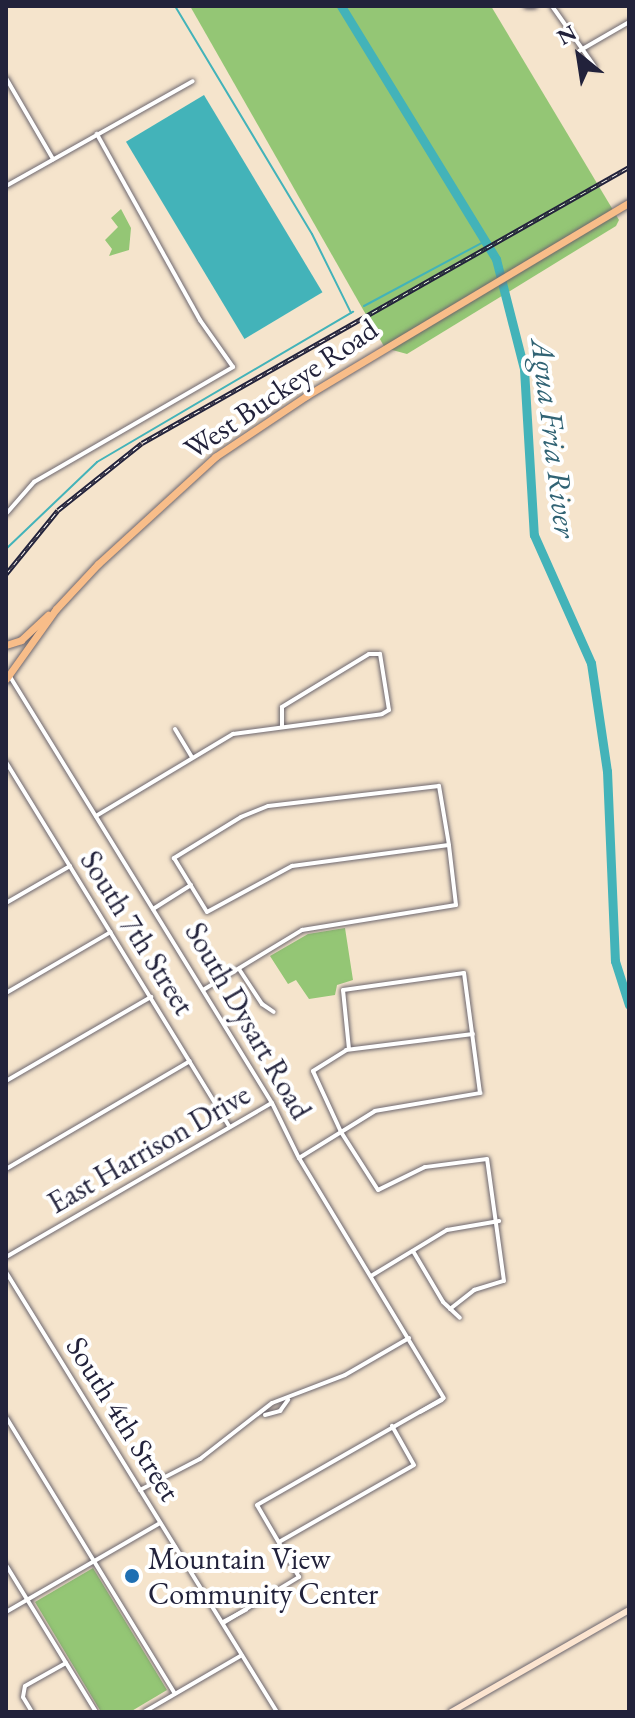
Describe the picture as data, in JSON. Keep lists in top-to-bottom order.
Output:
{
  "streets": {
    "main road": ["West Buckeye Road"],
    "street": [
      "South 7th Street",
      "South Dysart Road",
      "East Harrison Drive",
      "South 4th Street"
    ]
  },
  "crossings": [
    ["West Buckeye Road", "South Dysart Road"],
    ["South 7th Street", "East Harrison Drive"],
    ["South Dysart Road", "East Harrison Drive"]
  ],
  "water": ["Agua Fria River"],
  "places": ["Mountain View Community Center"],
  "north": "top left"
}
